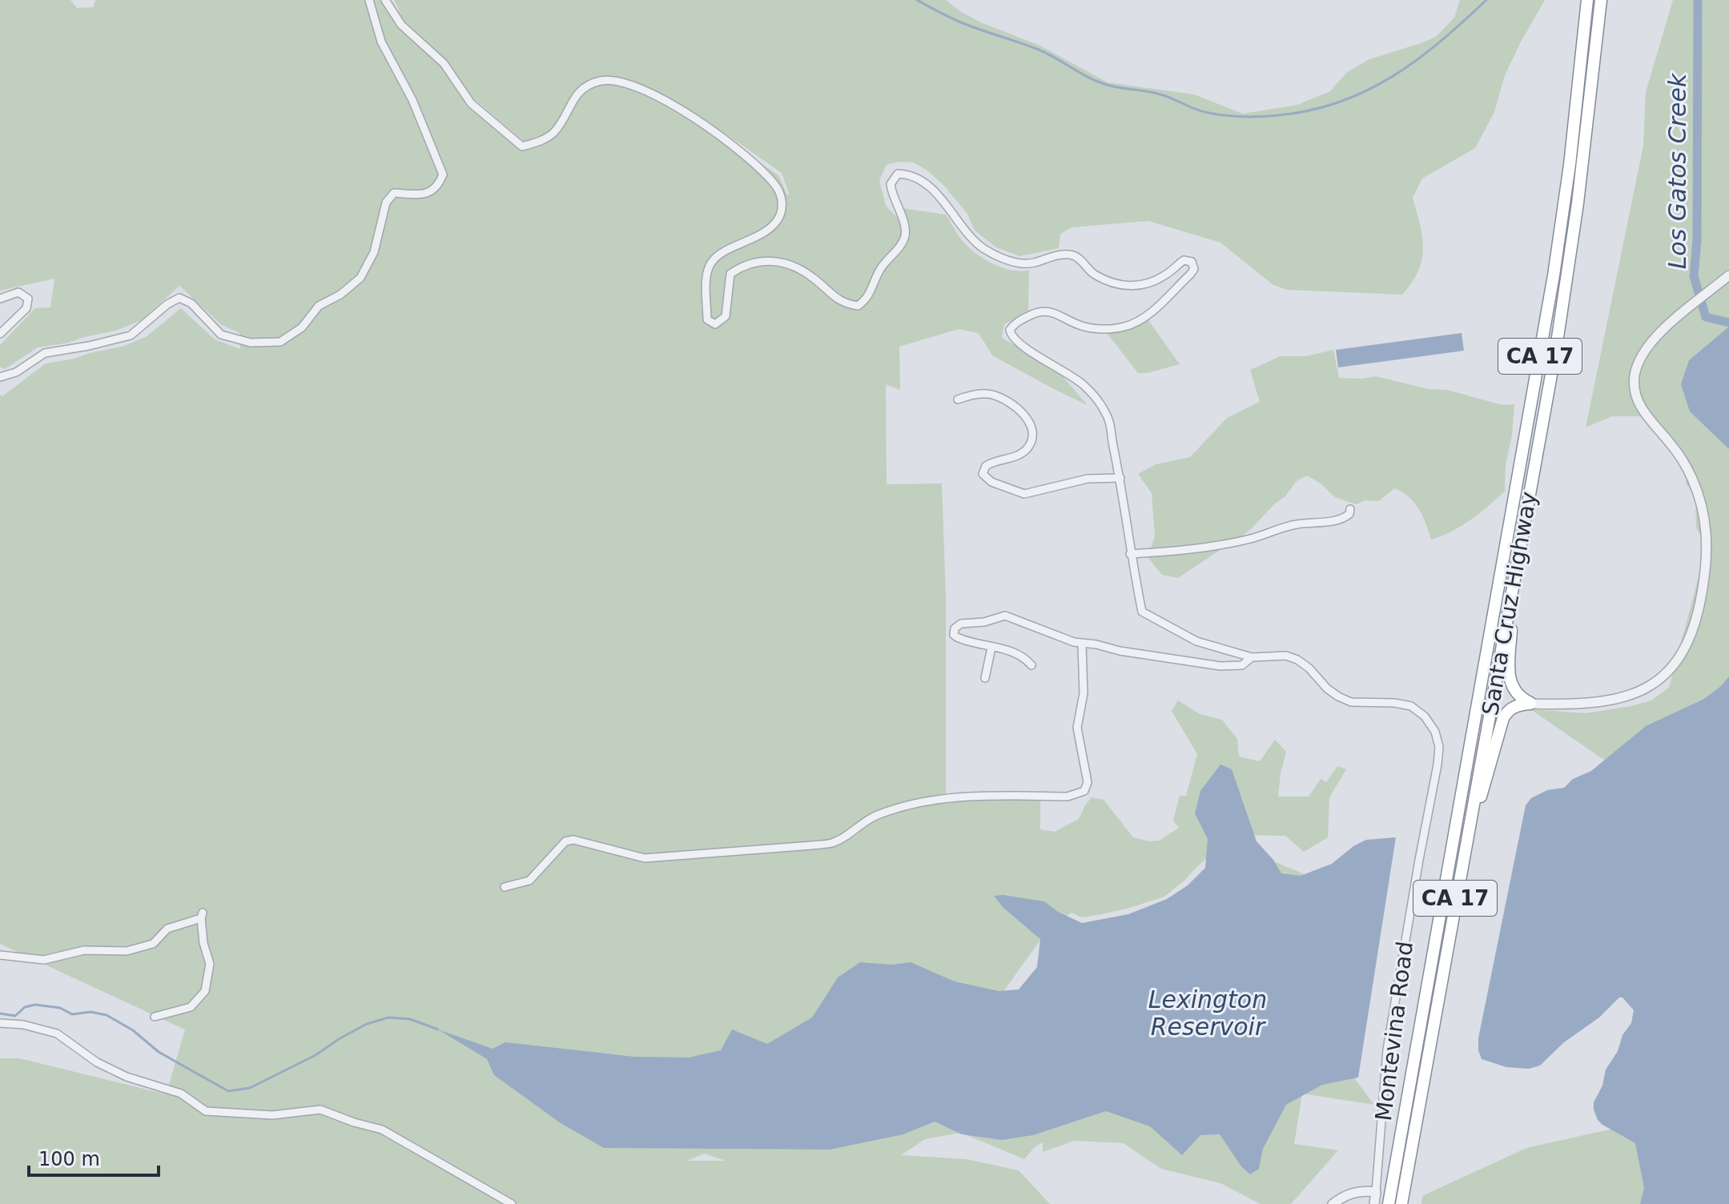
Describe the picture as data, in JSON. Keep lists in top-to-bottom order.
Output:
{
  "streets": {
    "highway": ["CA 17", "Santa Cruz Highway"],
    "street": ["Montevina Road"]
  },
  "water": ["Los Gatos Creek", "Lexington Reservoir"],
  "scale_bar": "100 m"
}
